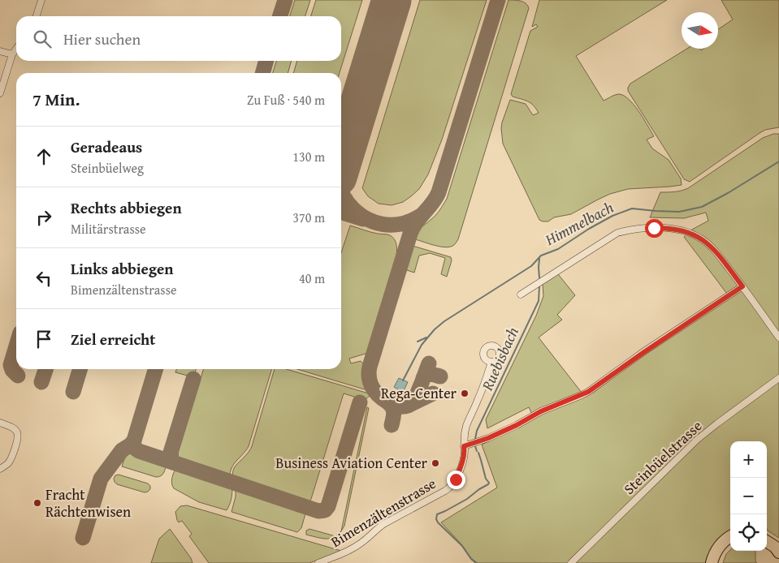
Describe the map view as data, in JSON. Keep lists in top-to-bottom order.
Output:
{
  "streets": {
    "street": ["Steinbüelstrasse", "Bimenzältenstrasse"]
  },
  "water": ["Himmelbach", "Ruebisbach"],
  "places": ["Rega-Center", "Business Aviation Center", "Fracht Rächtenwisen"],
  "north": "right",
  "page": {
    "search": "Hier suchen",
    "heading": ["7 Min.", "Zu Fuß · 540 m"],
    "list": [
      ["Geradeaus", "Steinbüelweg", "130 m"],
      ["Rechts abbiegen", "Militärstrasse", "370 m"],
      ["Links abbiegen", "Bimenzältenstrasse", "40 m"],
      "Ziel erreicht"
    ],
    "map_buttons": ["+", "−"]
  }
}
